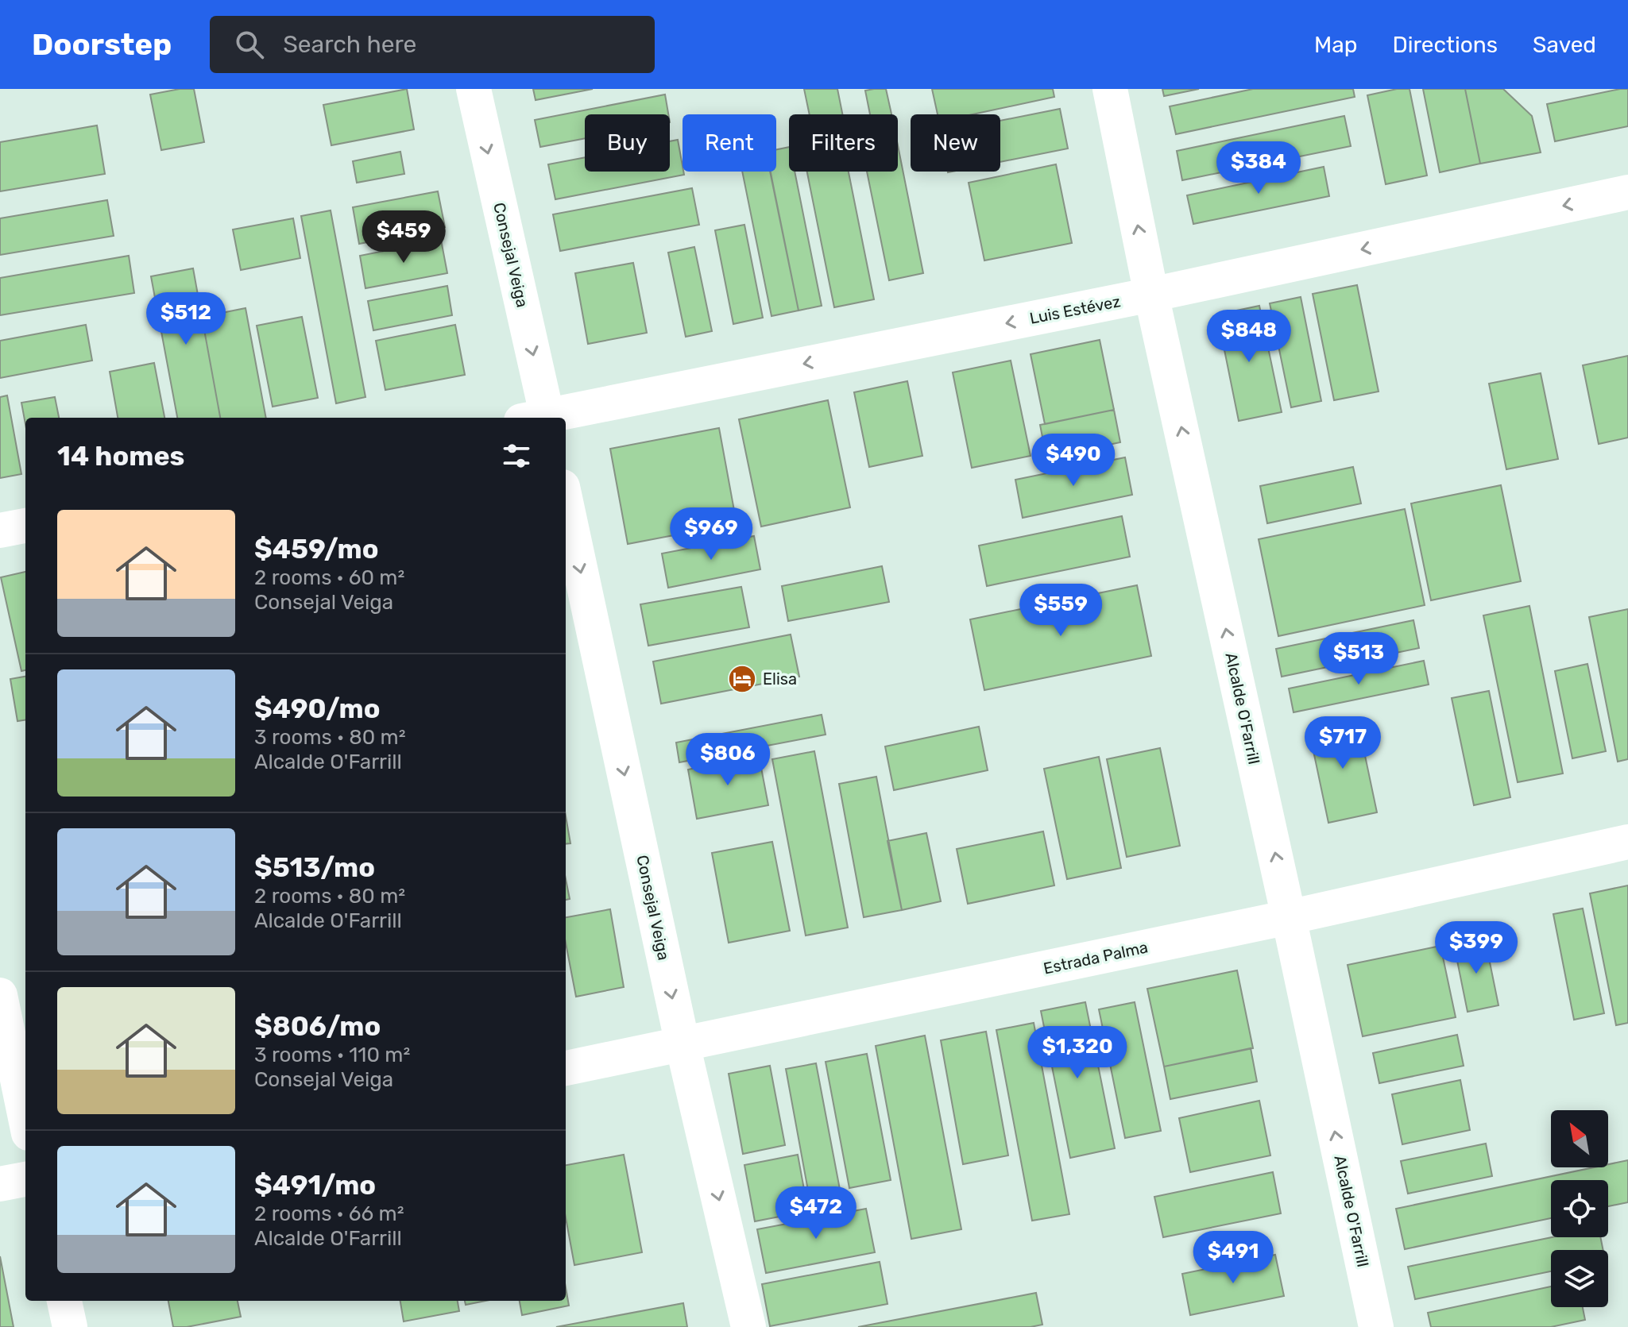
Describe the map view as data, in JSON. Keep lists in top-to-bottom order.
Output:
{
  "streets": {
    "street": [
      "Consejal Veiga",
      "Luis Estévez",
      "Alcalde O'Farrill",
      "Estrada Palma"
    ]
  },
  "crossings": [
    ["Consejal Veiga", "Estrada Palma"],
    ["Luis Estévez", "Alcalde O'Farrill"],
    ["Alcalde O'Farrill", "Estrada Palma"]
  ],
  "one_way": ["Consejal Veiga", "Luis Estévez", "Alcalde O'Farrill"],
  "places": {
    "hotel": ["Elisa"]
  },
  "north": "top left",
  "page": {
    "header": "Doorstep",
    "search": "Search here",
    "nav": ["Map", "Directions", "Saved"],
    "chip": [
      "Buy",
      "Rent",
      "Filters",
      "New"
    ],
    "price": [
      "$384",
      "$459",
      "$512",
      "$848",
      "$490",
      "$969",
      "$559",
      "$513",
      "$717",
      "$806",
      "$399",
      "$1,320",
      "$472",
      "$491"
    ],
    "heading": "14 homes",
    "list": [
      {
        "name": "$459/mo",
        "note": "2 rooms · 60 m² · Consejal Veiga"
      },
      {
        "name": "$490/mo",
        "note": "3 rooms · 80 m² · Alcalde O'Farrill"
      },
      {
        "name": "$513/mo",
        "note": "2 rooms · 80 m² · Alcalde O'Farrill"
      },
      {
        "name": "$806/mo",
        "note": "3 rooms · 110 m² · Consejal Veiga"
      },
      {
        "name": "$491/mo",
        "note": "2 rooms · 66 m² · Alcalde O'Farrill"
      }
    ]
  }
}
